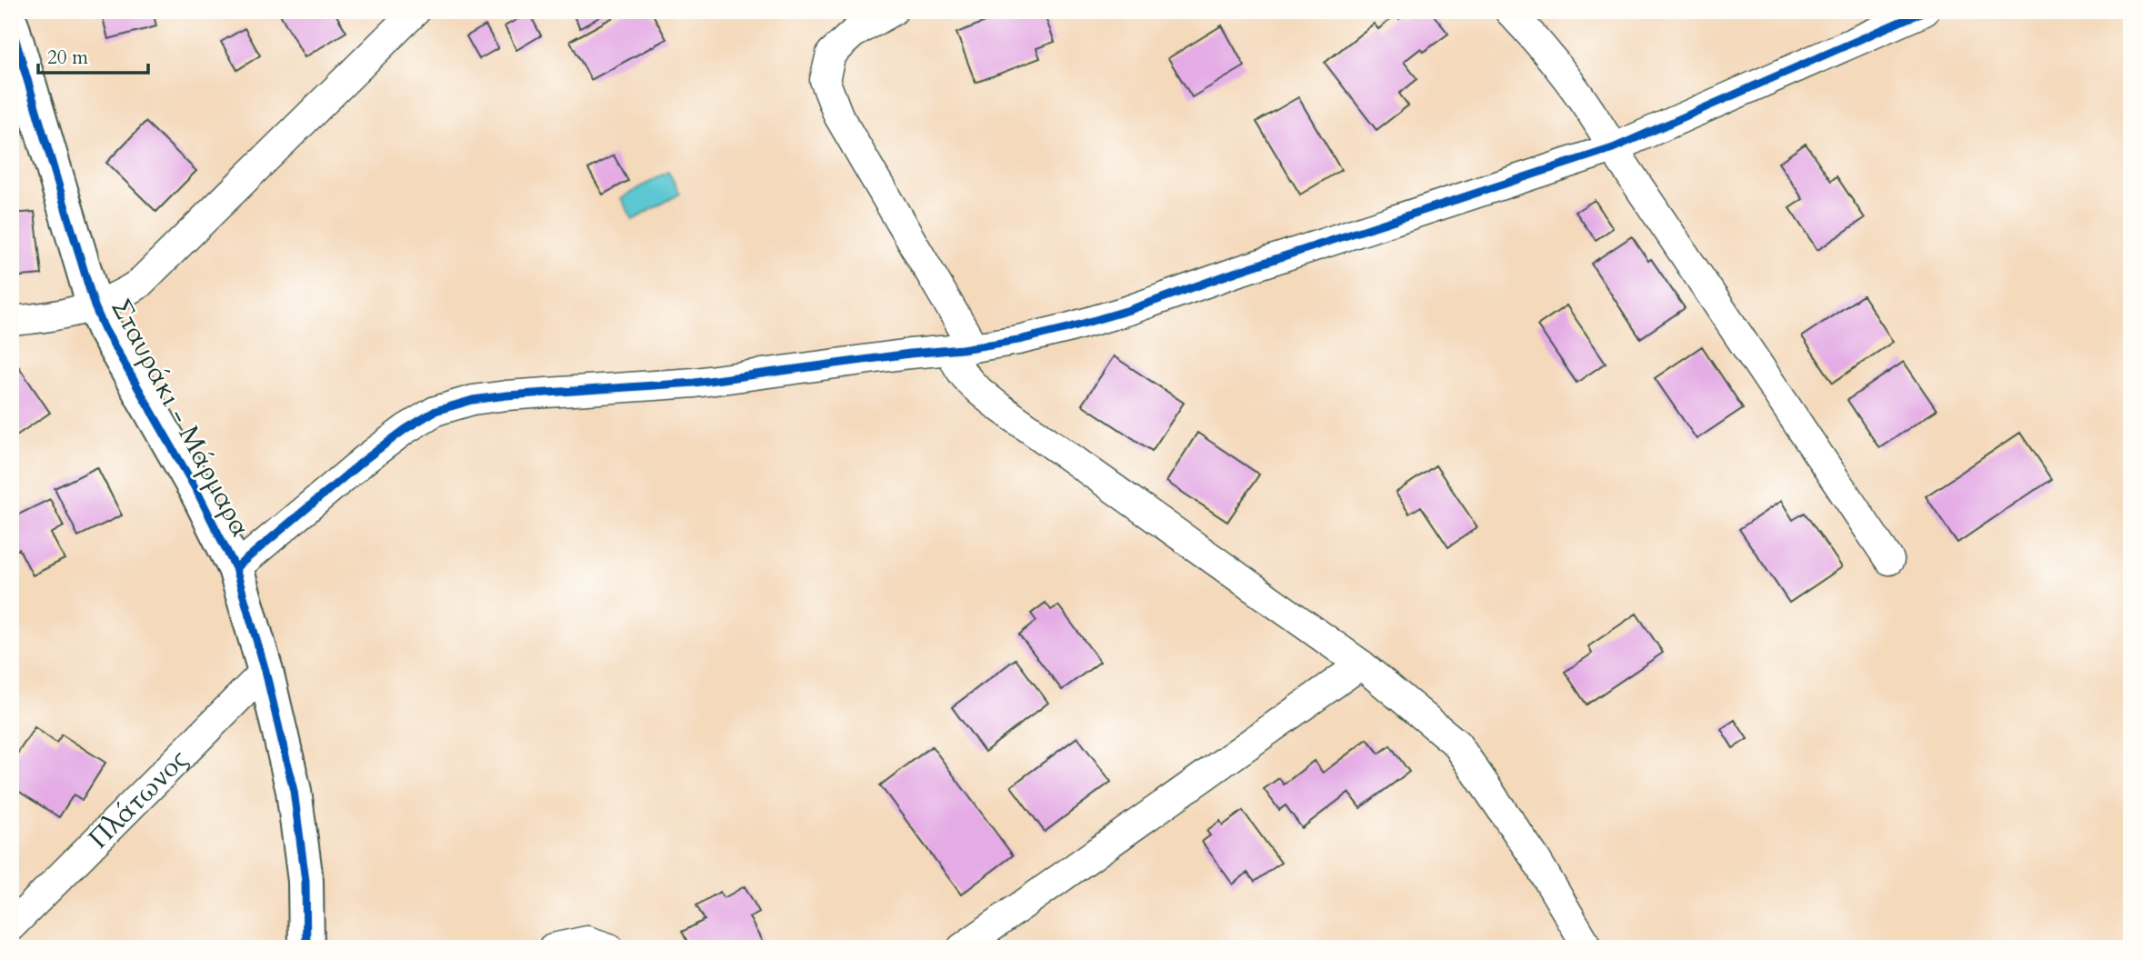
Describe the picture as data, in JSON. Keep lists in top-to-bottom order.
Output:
{
  "streets": {
    "street": ["Σταυράκι - Μάρμαρα", "Πλάτωνος"]
  },
  "crossings": [
    ["Σταυράκι - Μάρμαρα", "Πλάτωνος"]
  ],
  "scale_bar": "20 m"
}
